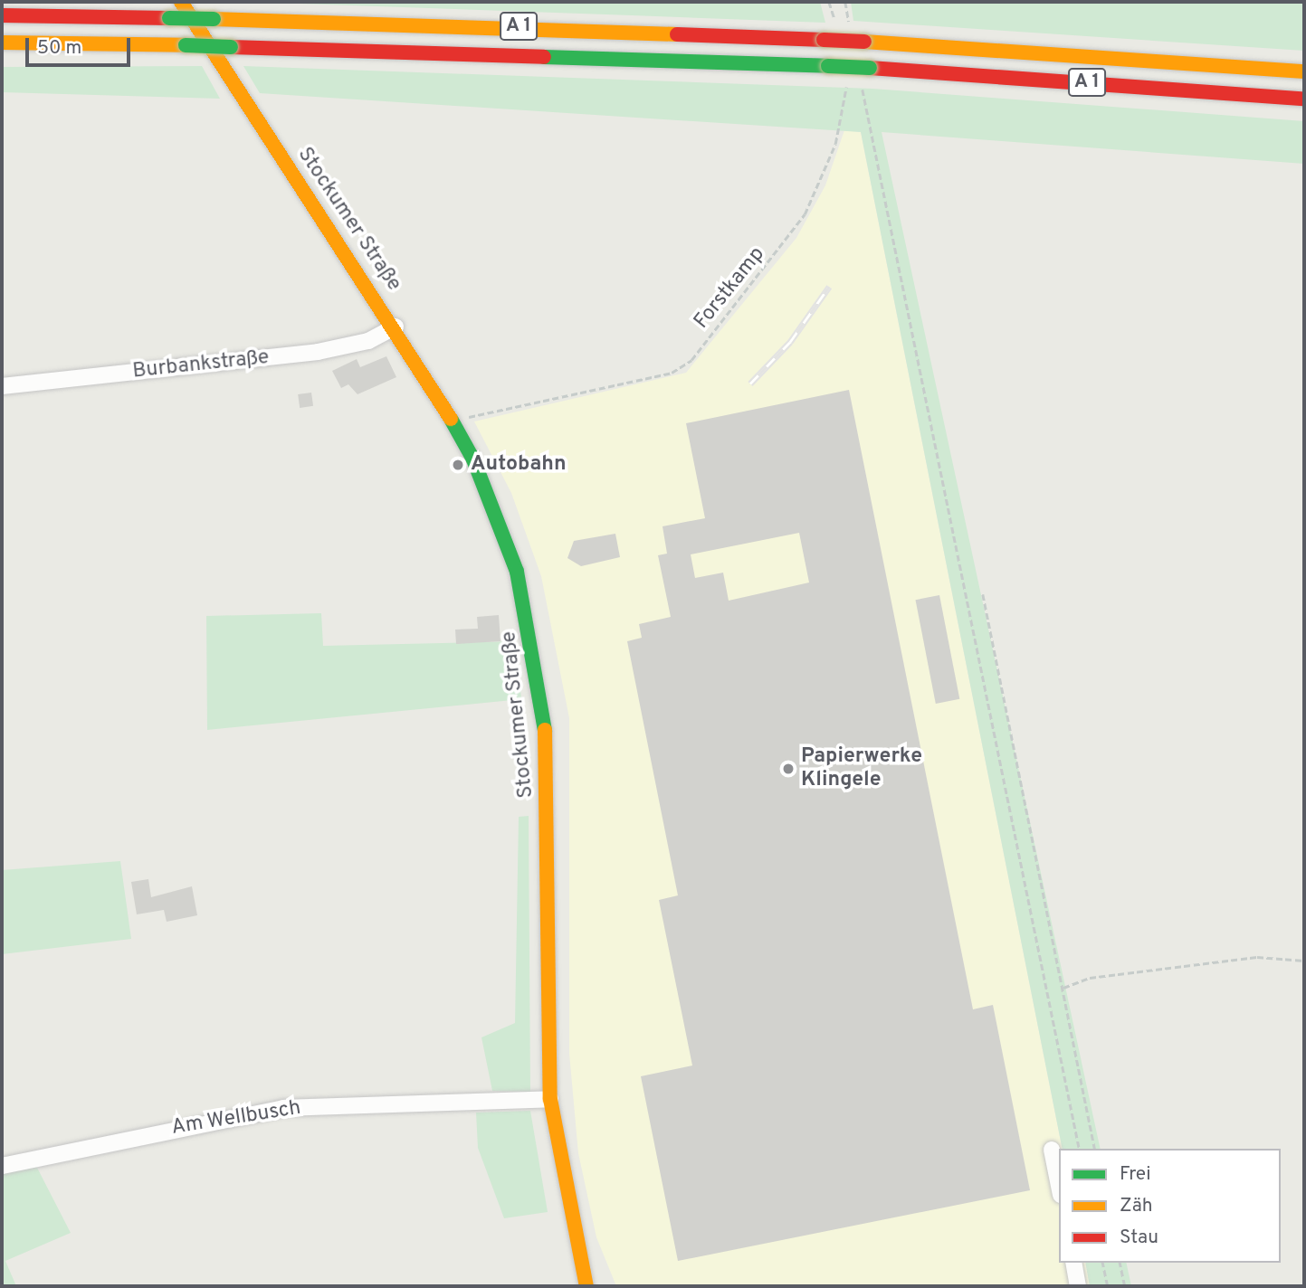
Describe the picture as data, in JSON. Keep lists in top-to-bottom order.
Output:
{
  "streets": {
    "main road": ["A 1", "Stockumer Straße"],
    "street": ["Burbankstraße", "Am Wellbusch"],
    "path": ["Forstkamp"]
  },
  "crossings": [
    ["Stockumer Straße", "Forstkamp"],
    ["Stockumer Straße", "Burbankstraße"],
    ["Stockumer Straße", "Am Wellbusch"]
  ],
  "places": ["Autobahn", "Papierwerke Klingele"],
  "legend": ["Frei", "Zäh", "Stau"],
  "scale_bar": "50 m"
}
